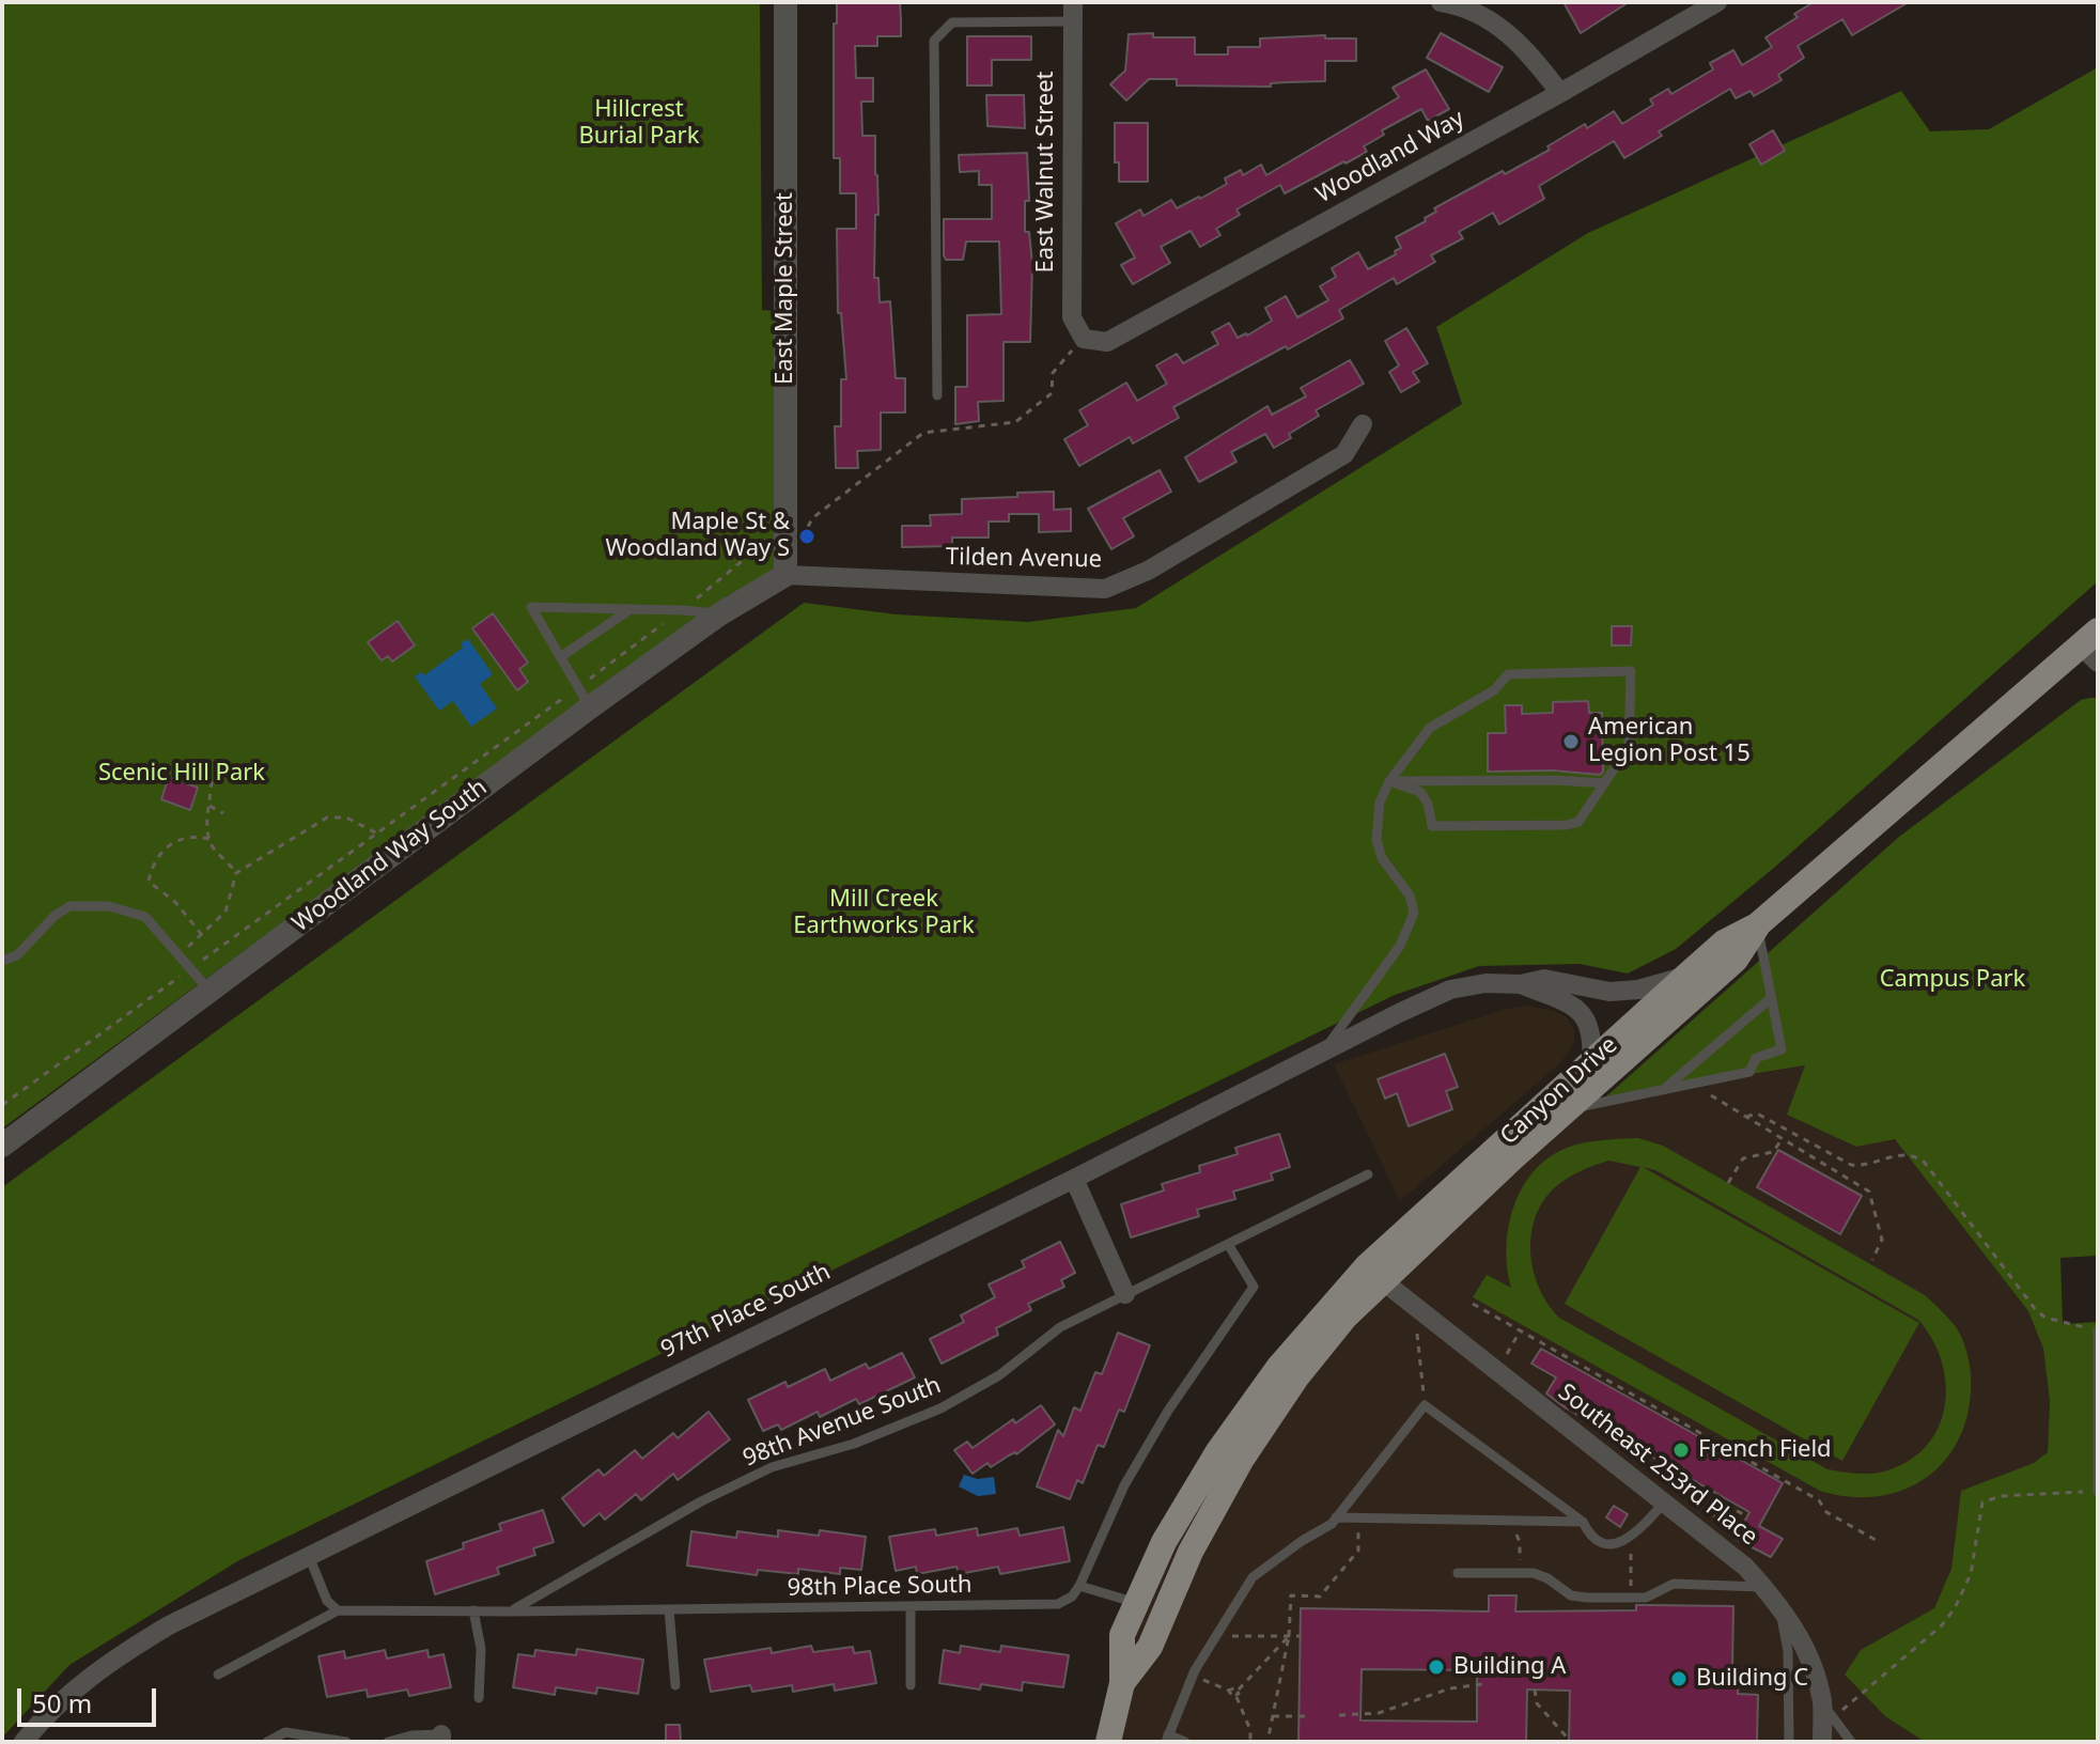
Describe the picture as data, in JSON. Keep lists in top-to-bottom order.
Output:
{
  "streets": {
    "main road": ["Canyon Drive"],
    "street": [
      "Woodland Way",
      "East Walnut Street",
      "East Maple Street",
      "Tilden Avenue",
      "Woodland Way South",
      "97th Place South",
      "Southeast 253rd Place"
    ],
    "lane": ["98th Avenue South", "98th Place South"]
  },
  "crossings": [
    ["Woodland Way", "East Walnut Street"],
    ["East Maple Street", "Tilden Avenue"],
    ["East Maple Street", "Woodland Way South"],
    ["Tilden Avenue", "Woodland Way South"],
    ["Canyon Drive", "97th Place South"],
    ["Canyon Drive", "Southeast 253rd Place"],
    ["98th Avenue South", "98th Place South"]
  ],
  "parks": [
    "Hillcrest Burial Park",
    "Scenic Hill Park",
    "Mill Creek Earthworks Park",
    "Campus Park"
  ],
  "places": [
    "Maple St & Woodland Way S",
    "American Legion Post 15",
    "French Field",
    "Building A",
    "Building C"
  ],
  "scale_bar": "50 m"
}
